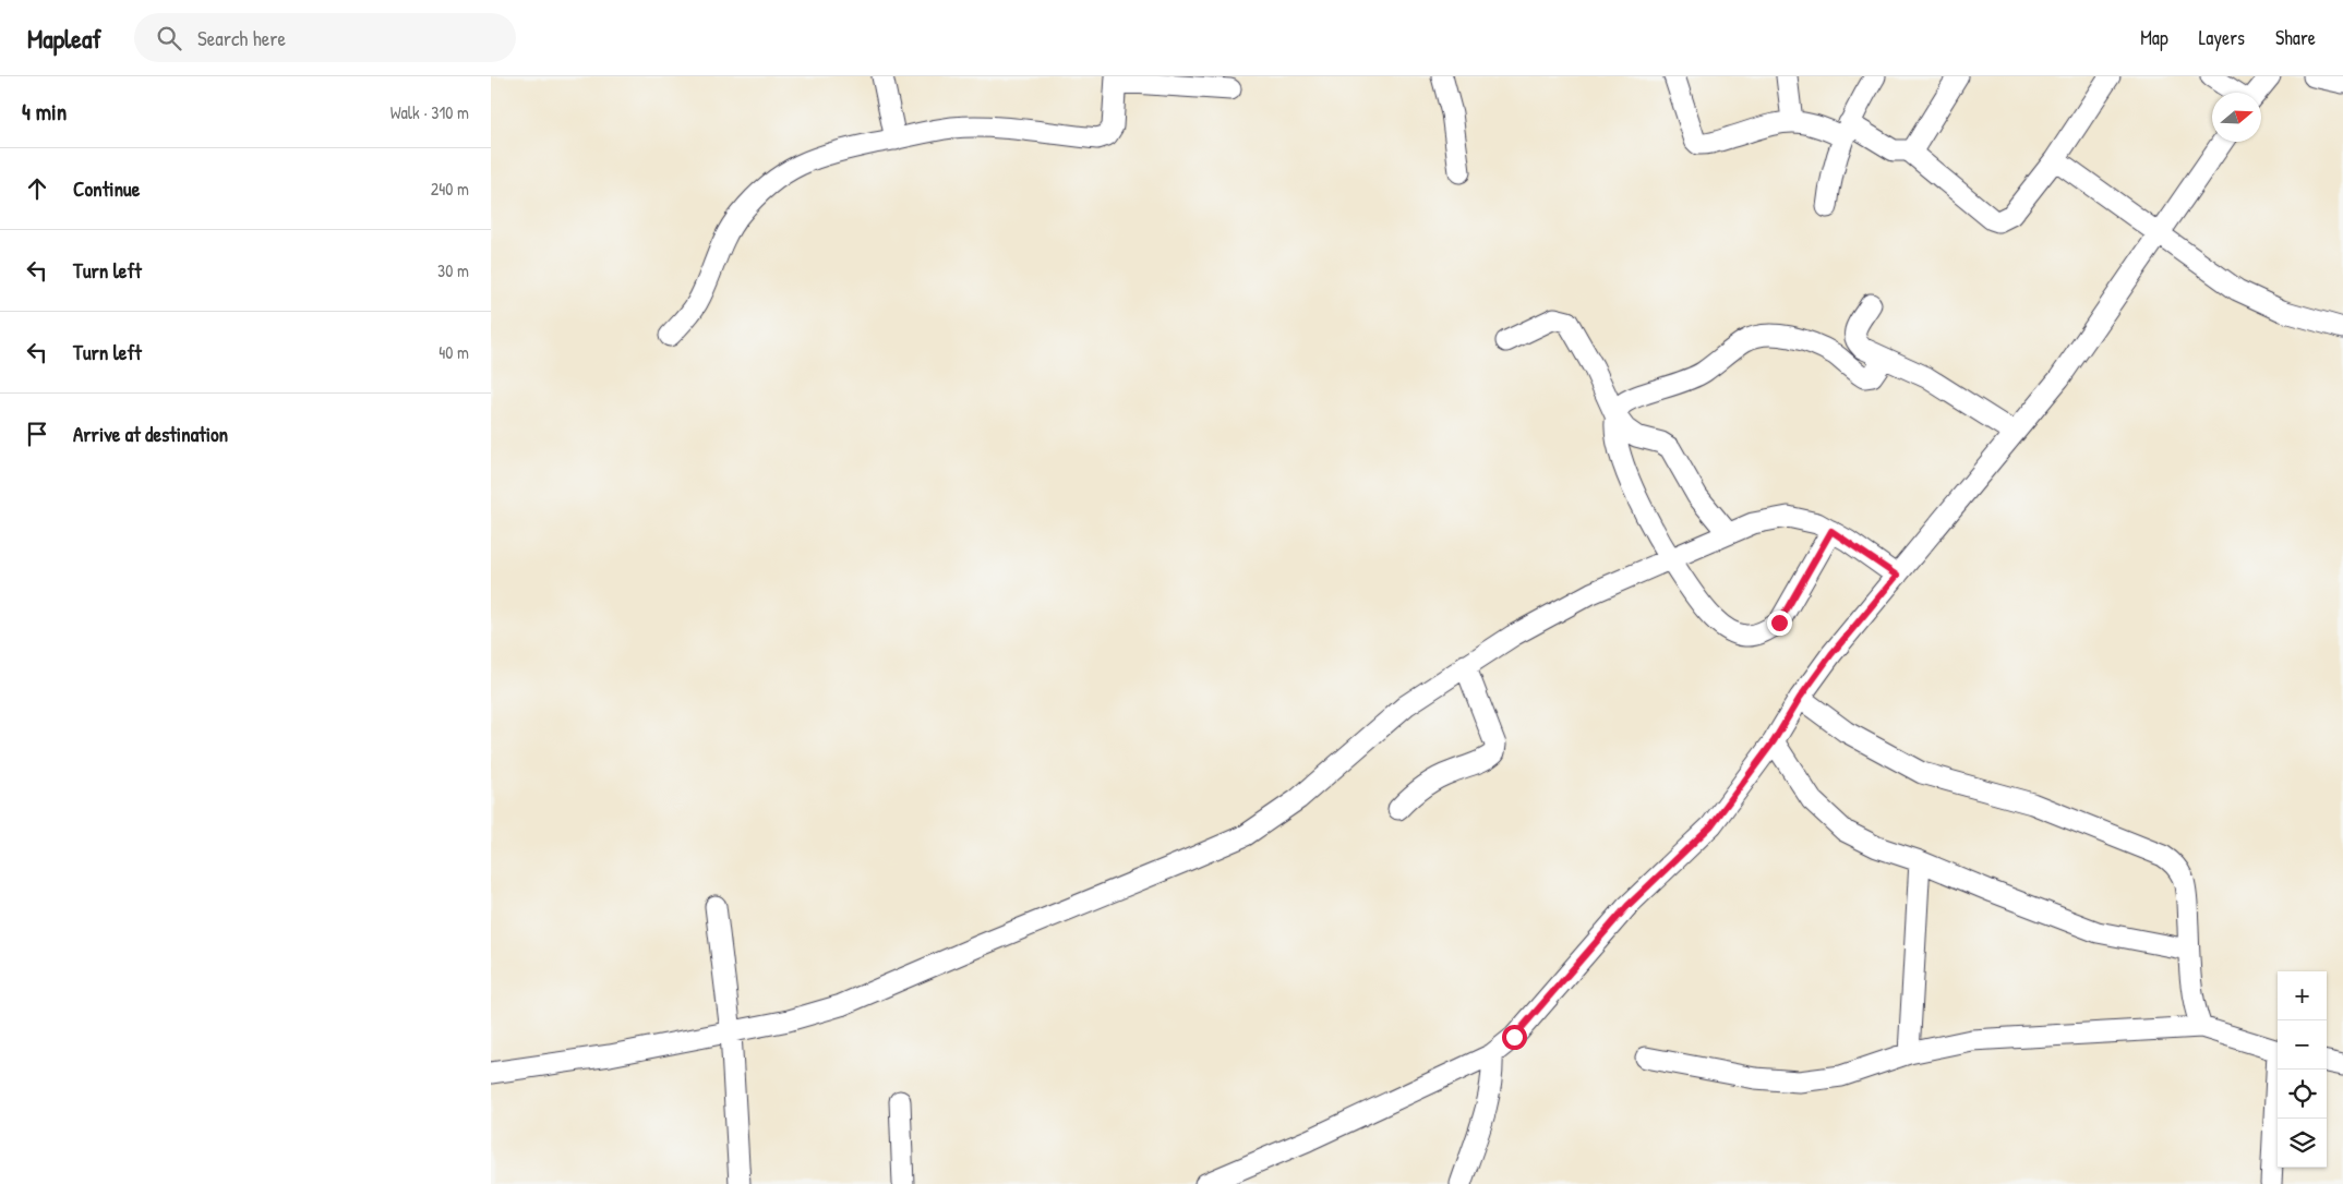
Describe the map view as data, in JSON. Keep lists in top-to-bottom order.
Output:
{
  "north": "right",
  "page": {
    "header": "Mapleaf",
    "search": "Search here",
    "nav": ["Map", "Layers", "Share"],
    "heading": ["4 min", "Walk · 310 m"],
    "list": [
      ["Continue", "240 m"],
      ["Turn left", "30 m"],
      ["Turn left", "40 m"],
      "Arrive at destination"
    ],
    "map_buttons": ["+", "−"]
  }
}
